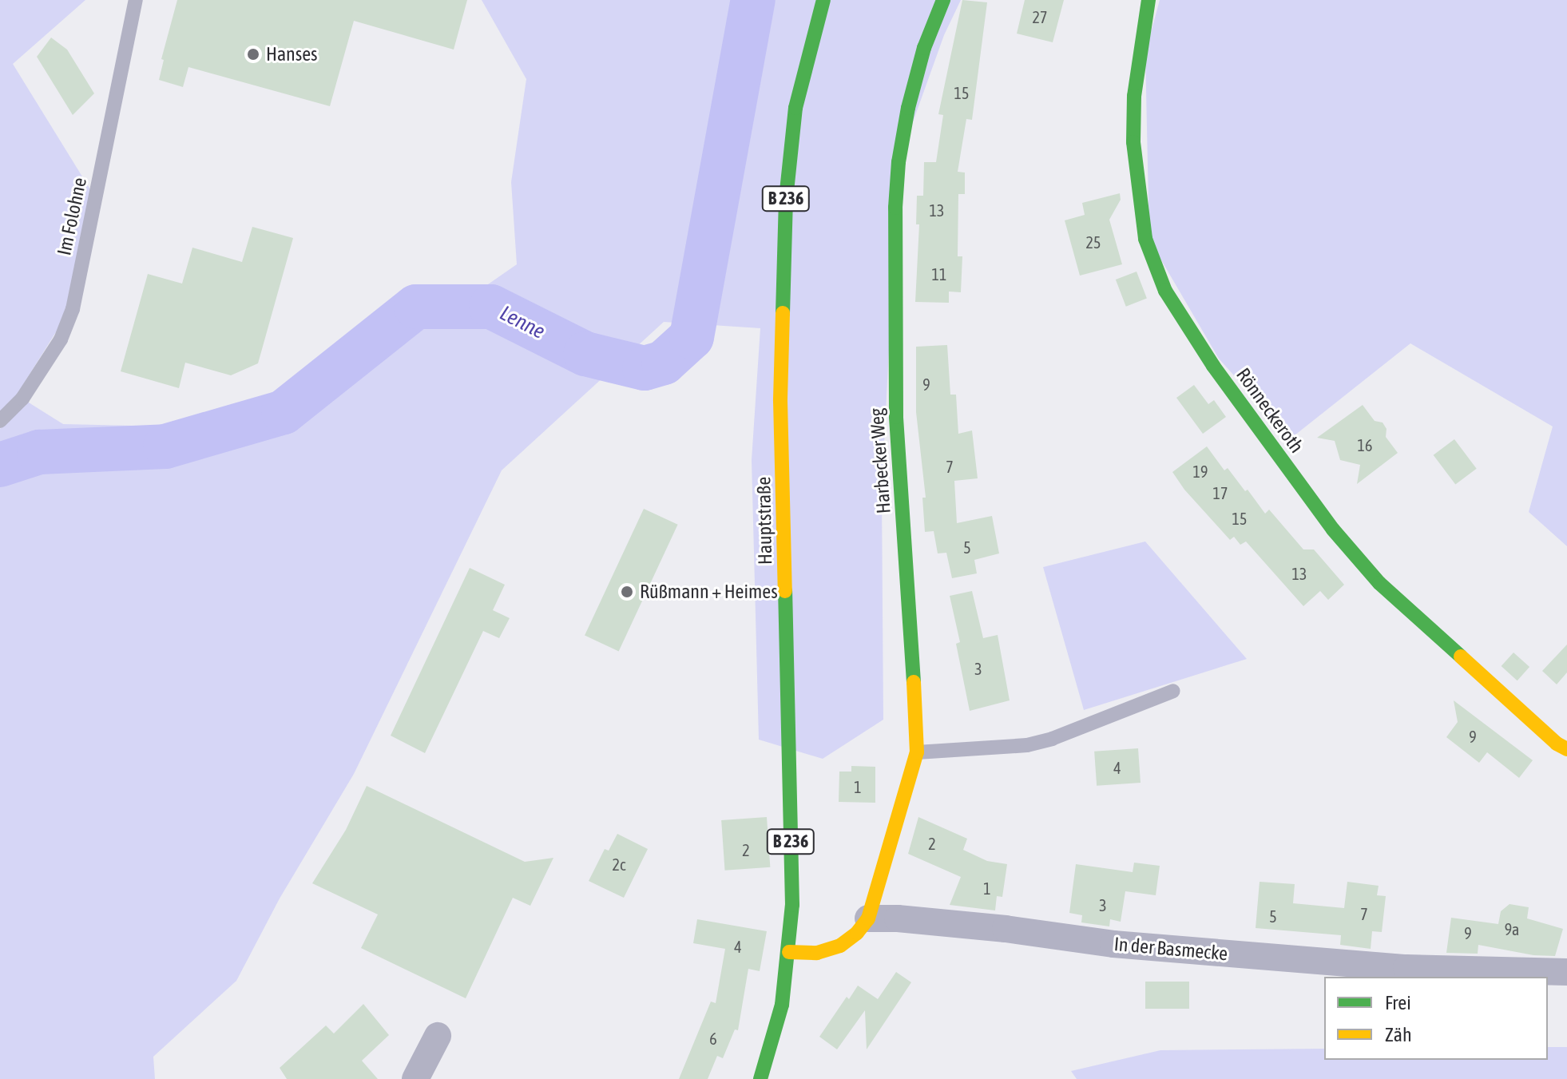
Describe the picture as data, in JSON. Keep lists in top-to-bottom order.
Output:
{
  "streets": {
    "street": [
      "B 236",
      "Rönneckeroth",
      "Harbecker Weg",
      "Hauptstraße",
      "In der Basmecke"
    ],
    "lane": ["Im Folohne"]
  },
  "crossings": [
    ["Harbecker Weg", "In der Basmecke"]
  ],
  "water": ["Lenne"],
  "places": ["Hanses", "Rüßmann + Heimes"],
  "house_numbers": [
    "27",
    "15",
    "13",
    "25",
    "11",
    "9",
    "16",
    "7",
    "19",
    "17",
    "15",
    "5",
    "13",
    "3",
    "9",
    "4",
    "1",
    "2",
    "2",
    "2c",
    "1",
    "3",
    "7",
    "5",
    "9a",
    "9",
    "4",
    "6"
  ],
  "legend": ["Frei", "Zäh"]
}
